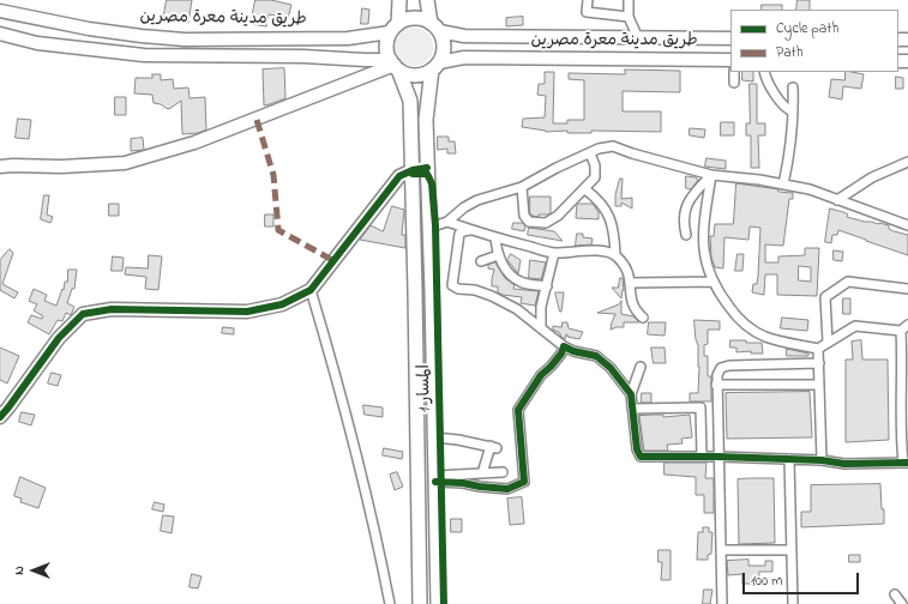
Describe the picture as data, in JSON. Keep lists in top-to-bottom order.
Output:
{
  "streets": {
    "main road": ["طريق مدينة معرة مصرين"],
    "cycle path": ["المسار 1"]
  },
  "legend": ["Cycle path", "Path"],
  "scale_bar": "100 m",
  "north": "left"
}
